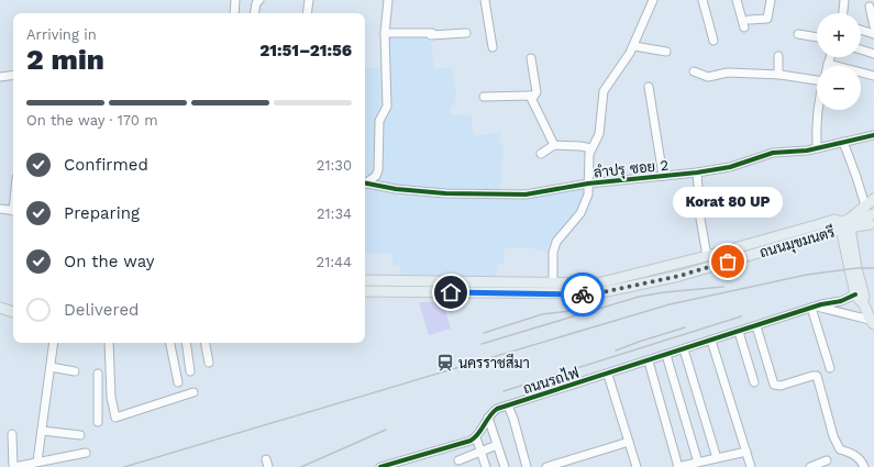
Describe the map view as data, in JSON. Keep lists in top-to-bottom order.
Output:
{
  "streets": {
    "main road": ["ถนนมุขมนตรี"],
    "street": ["ลำปรุ ซอย 2", "ถนนรถไฟ"]
  },
  "places": {
    "other": ["Korat 80 UP"],
    "station": ["นครราชสีมา"]
  },
  "page": {
    "map_buttons": ["+", "−"],
    "heading": ["2 min", "Arriving in", "21:51–21:56"],
    "bar": "On the way · 170 m",
    "list": [
      ["Confirmed", "21:30"],
      ["Preparing", "21:34"],
      ["On the way", "21:44"],
      "Delivered"
    ],
    "bubble": "Korat 80 UP"
  }
}
